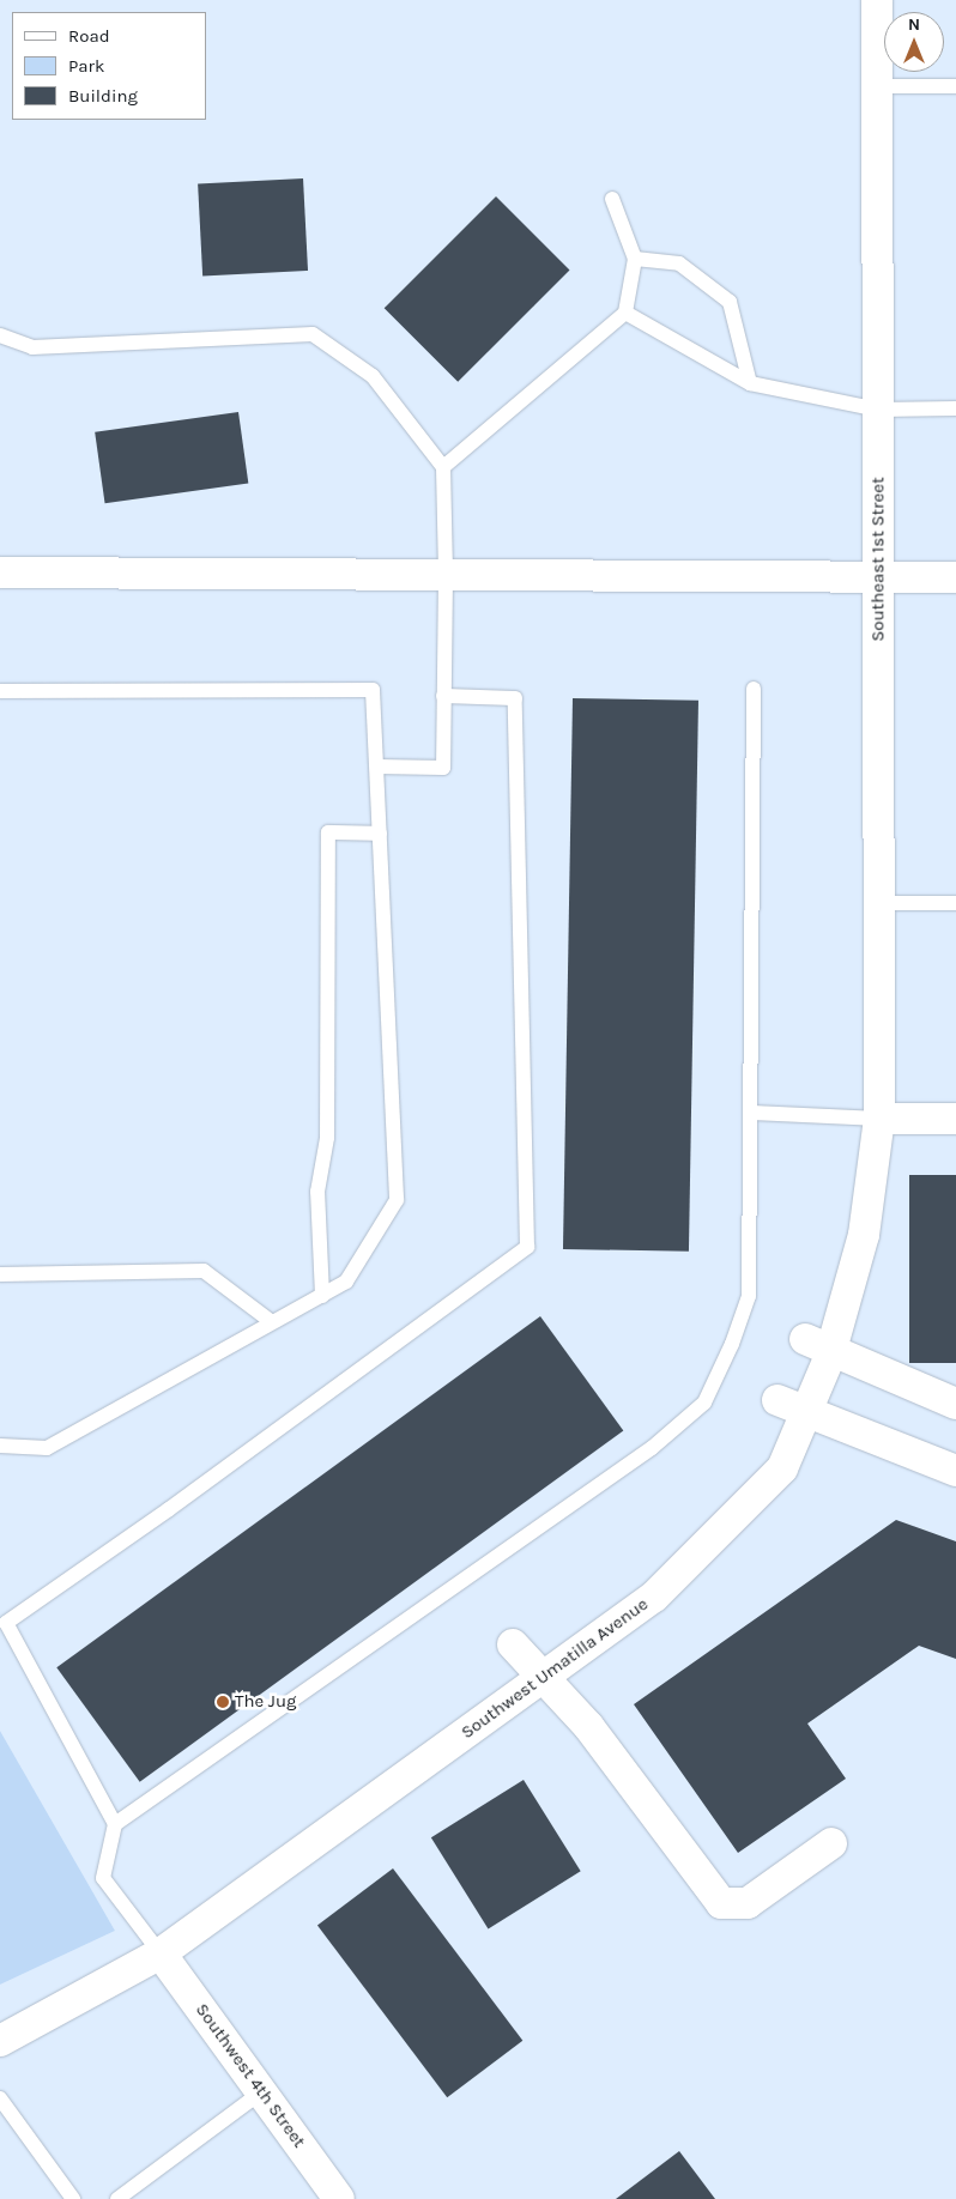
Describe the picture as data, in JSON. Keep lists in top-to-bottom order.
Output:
{
  "streets": {
    "street": ["Southeast 1st Street", "Southwest Umatilla Avenue", "Southwest 4th Street"]
  },
  "crossings": [
    ["Southeast 1st Street", "Southwest Umatilla Avenue"],
    ["Southwest Umatilla Avenue", "Southwest 4th Street"]
  ],
  "places": ["The Jug"],
  "legend": ["Road", "Park", "Building"],
  "north": "top"
}
